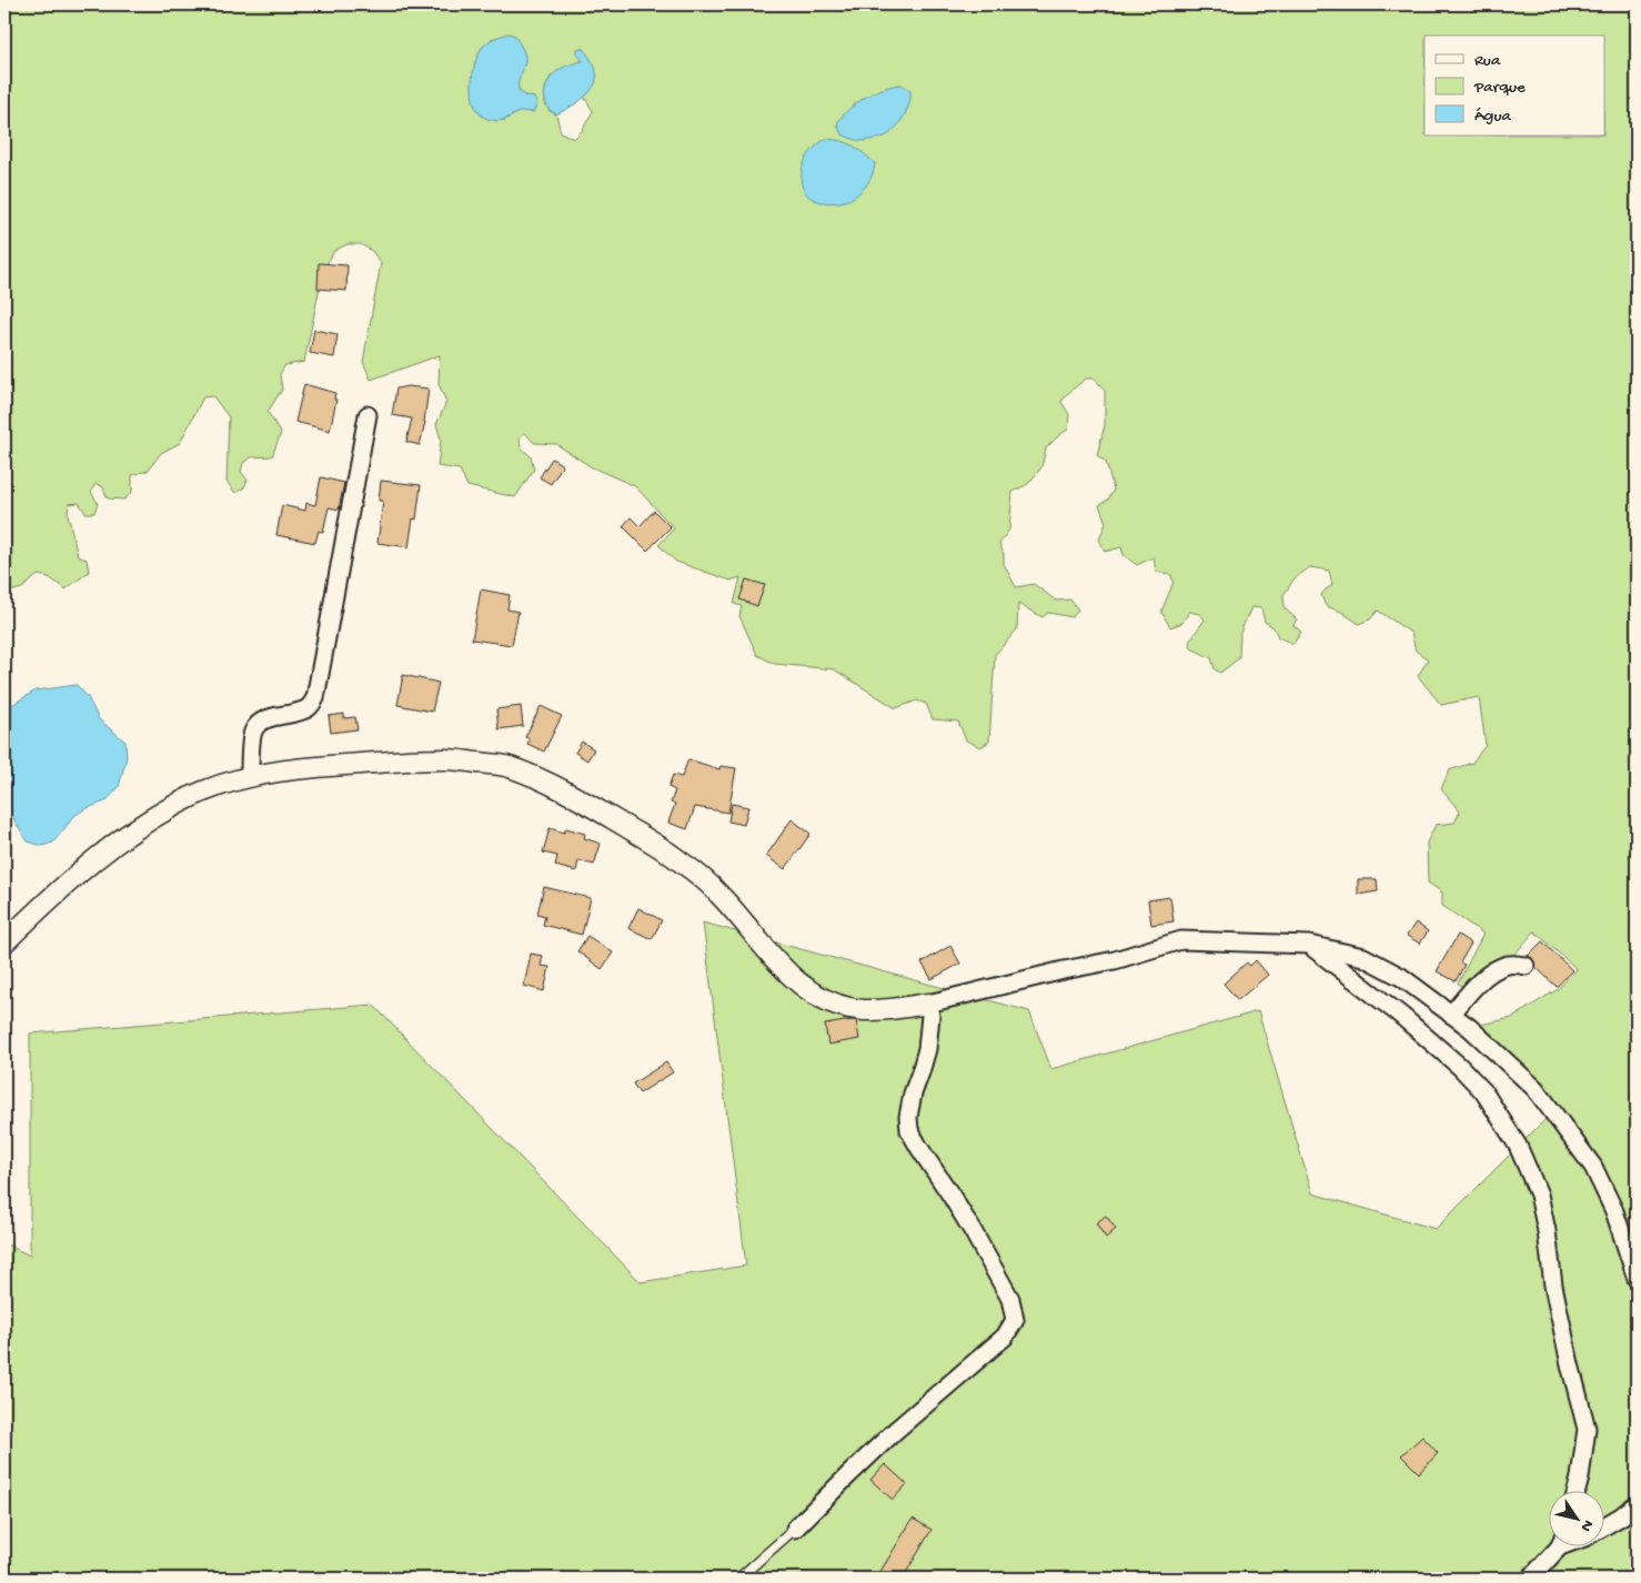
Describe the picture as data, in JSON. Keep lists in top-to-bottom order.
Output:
{
  "legend": ["Rua", "Parque", "Água"],
  "north": "bottom right"
}
